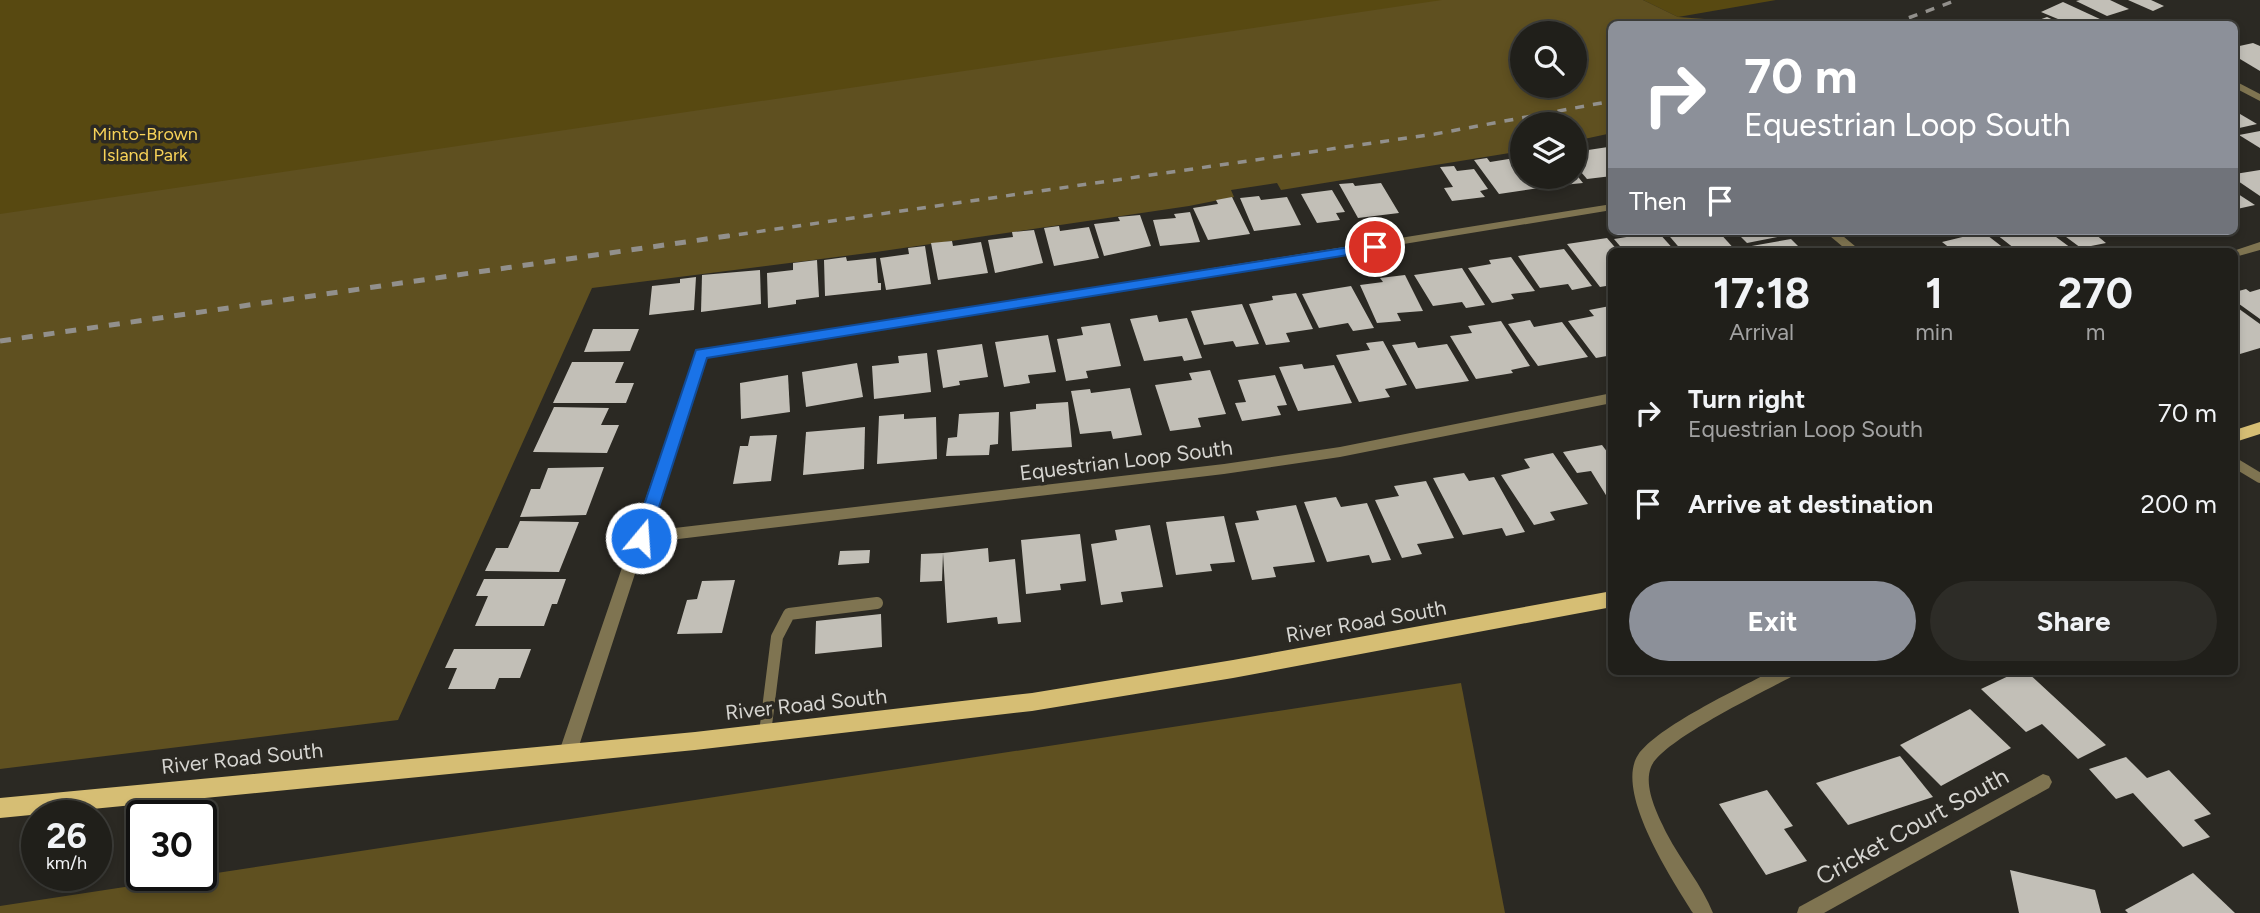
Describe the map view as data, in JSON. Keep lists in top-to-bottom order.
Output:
{
  "streets": {
    "main road": ["River Road South"],
    "street": ["Equestrian Loop South", "Cricket Court South"]
  },
  "parks": ["Minto-Brown Island Park"],
  "page": {
    "turn": ["70 m", "Equestrian Loop South"],
    "then": "Then",
    "eta": [
      "17:18",
      "Arrival",
      "1",
      "min",
      "270",
      "m"
    ],
    "list": [
      {
        "name": "Turn right",
        "note": "Equestrian Loop South",
        "value": "70 m"
      },
      {
        "name": "Arrive at destination",
        "value": "200 m"
      }
    ],
    "buttons": ["Exit", "Share"],
    "speed": "26 km/h",
    "limit": "30"
  }
}
